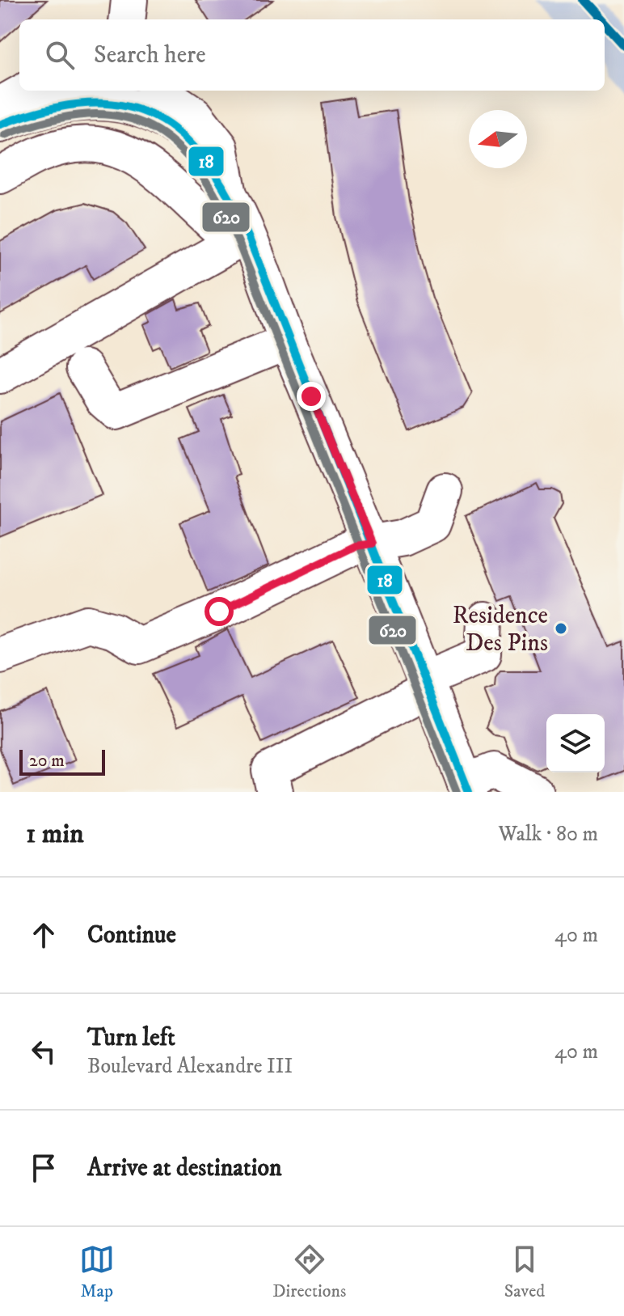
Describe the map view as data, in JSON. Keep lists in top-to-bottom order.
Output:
{
  "places": ["Residence Des Pins"],
  "lines": ["transit line 18", "transit line 620"],
  "scale_bar": "20 m",
  "north": "left",
  "page": {
    "search": "Search here",
    "scale": "20 m",
    "heading": ["1 min", "Walk · 80 m"],
    "list": [
      ["Continue", "40 m"],
      ["Turn left", "Boulevard Alexandre III", "40 m"],
      "Arrive at destination"
    ],
    "nav": ["Map", "Directions", "Saved"]
  }
}
